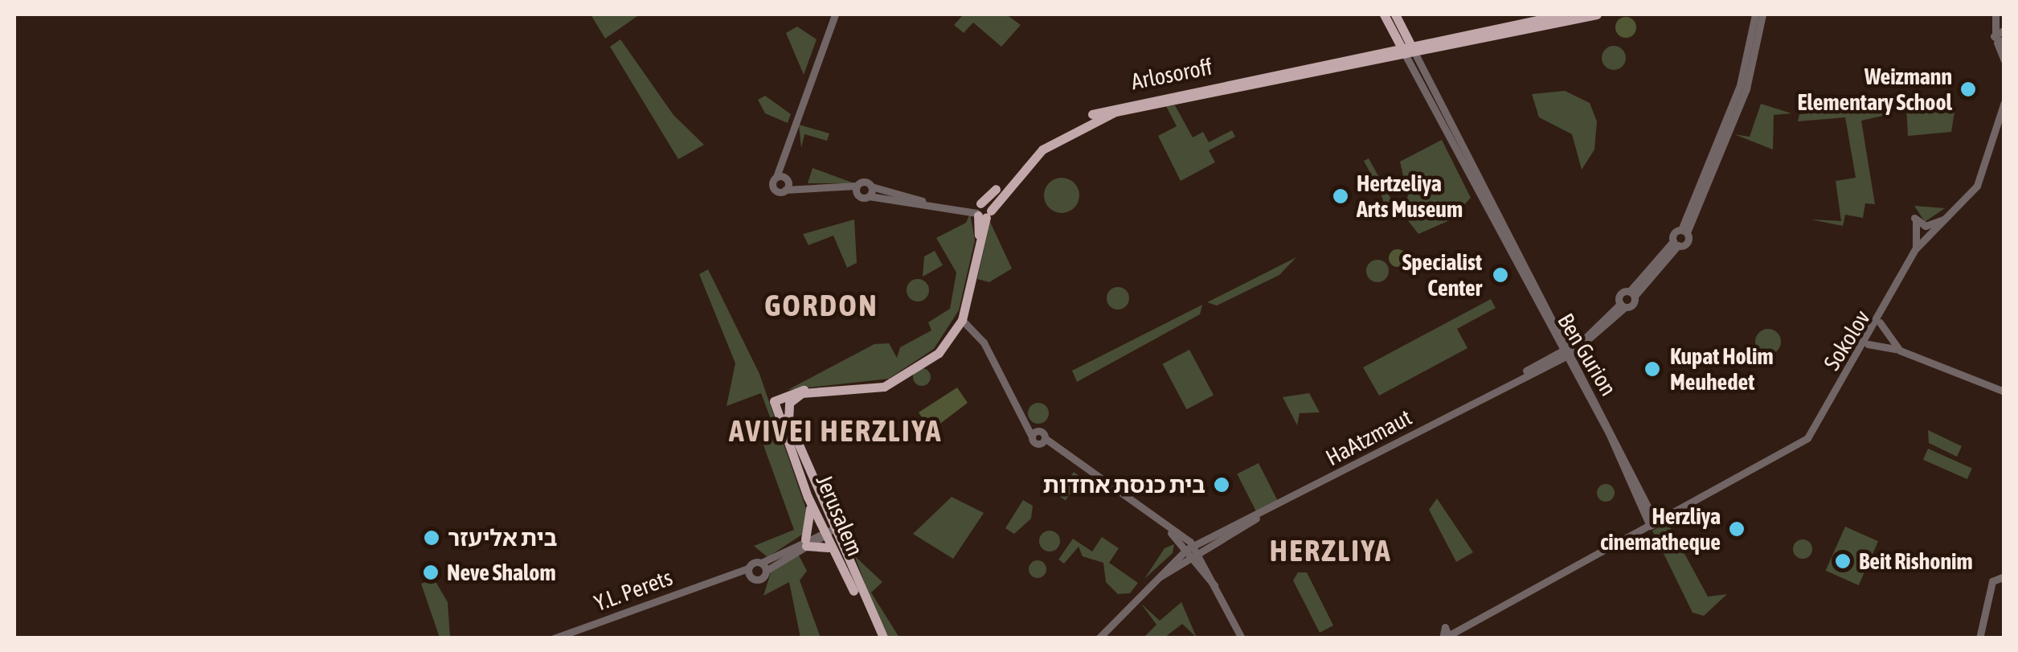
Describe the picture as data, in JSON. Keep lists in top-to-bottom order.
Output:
{
  "streets": {
    "main road": ["Arlosoroff", "Ben Gurion", "Jerusalem"],
    "street": ["Sokolov", "HaAtzmaut", "Y.L. Perets"]
  },
  "crossings": [
    ["Arlosoroff", "Ben Gurion"],
    ["Arlosoroff", "Jerusalem"],
    ["Sokolov", "Ben Gurion"],
    ["Ben Gurion", "HaAtzmaut"]
  ],
  "districts": ["GORDON", "AVIVEI HERZLIYA", "HERZLIYA"],
  "places": [
    "Weizmann Elementary School",
    "Hertzeliya Arts Museum",
    "Specialist Center",
    "Kupat Holim Meuhedet",
    "בית כנסת אחדות",
    "Herzliya cinematheque",
    "בית אליעזר",
    "Beit Rishonim",
    "Neve Shalom"
  ]
}
